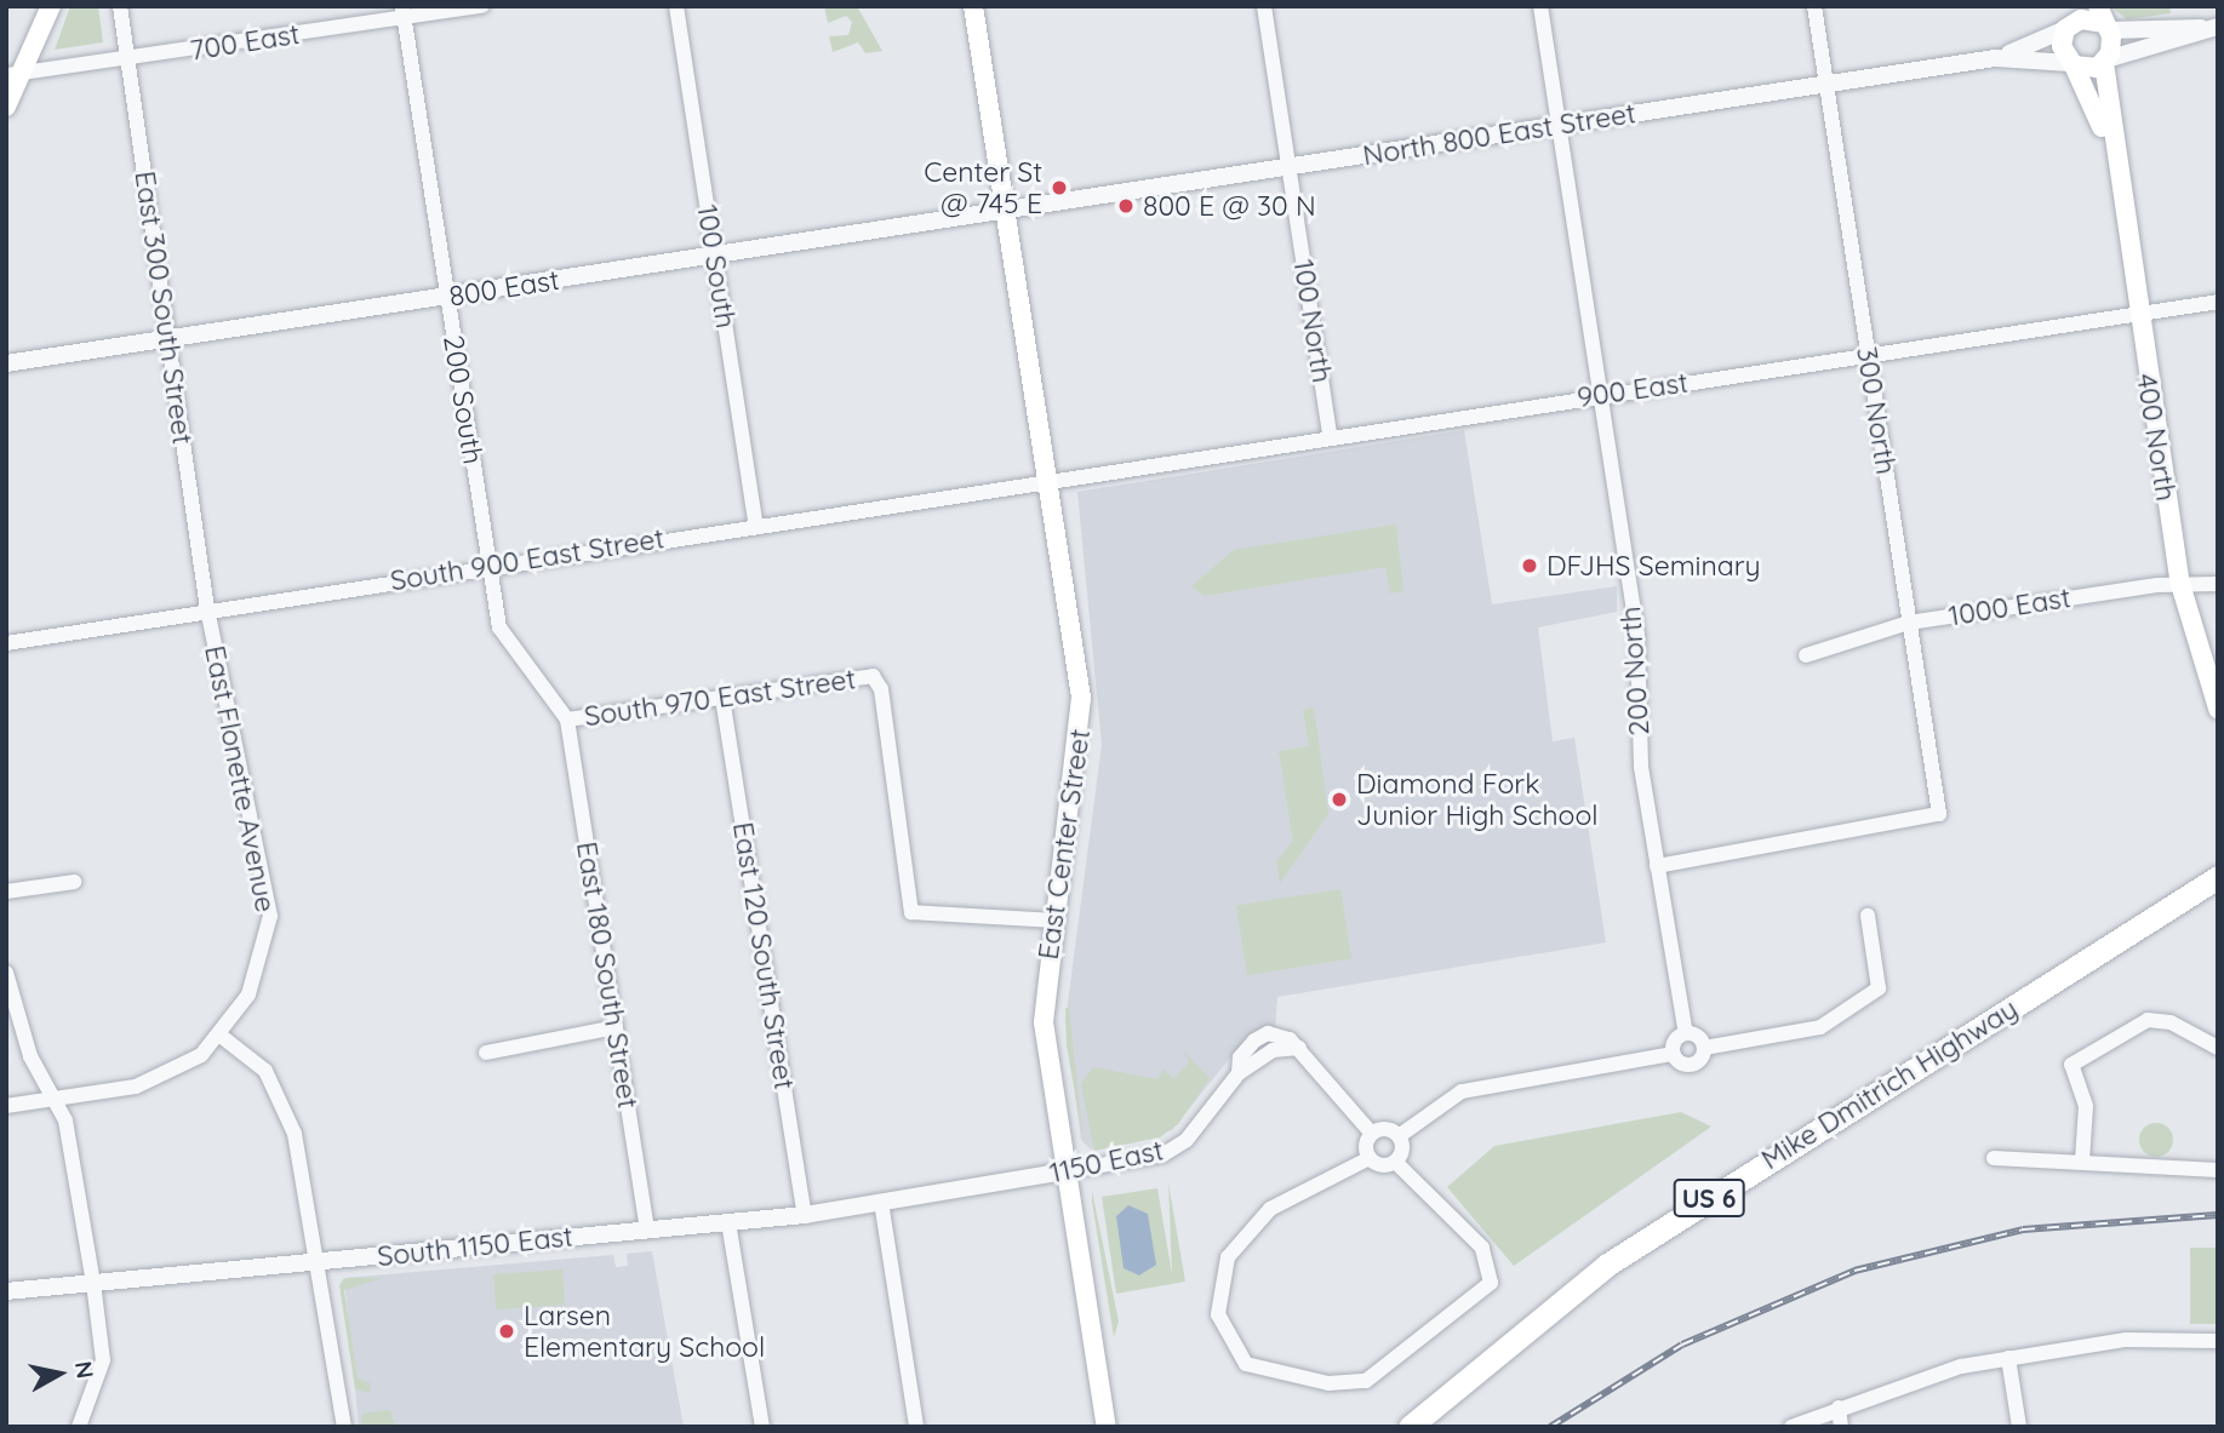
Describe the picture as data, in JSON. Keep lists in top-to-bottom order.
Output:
{
  "streets": {
    "highway": ["Mike Dmitrich Highway", "US 6"],
    "main road": ["400 North", "East Center Street"],
    "street": [
      "700 East",
      "North 800 East Street",
      "100 South",
      "800 East",
      "East 300 South Street",
      "100 North",
      "900 East",
      "200 South",
      "300 North",
      "South 900 East Street",
      "1000 East",
      "200 North",
      "South 970 East Street",
      "East Flonette Avenue",
      "East 120 South Street",
      "East 180 South Street",
      "1150 East",
      "South 1150 East"
    ]
  },
  "crossings": [
    ["700 East", "East 300 South Street"],
    ["700 East", "200 South"],
    ["North 800 East Street", "800 East"],
    ["North 800 East Street", "100 North"],
    ["North 800 East Street", "300 North"],
    ["North 800 East Street", "200 North"],
    ["North 800 East Street", "East Center Street"],
    ["100 South", "800 East"],
    ["100 South", "South 900 East Street"],
    ["800 East", "East 300 South Street"],
    ["800 East", "200 South"],
    ["800 East", "East Center Street"],
    ["East 300 South Street", "South 900 East Street"],
    ["East 300 South Street", "East Flonette Avenue"],
    ["100 North", "900 East"],
    ["900 East", "300 North"],
    ["900 East", "400 North"],
    ["900 East", "South 900 East Street"],
    ["900 East", "200 North"],
    ["900 East", "East Center Street"],
    ["200 South", "South 900 East Street"],
    ["200 South", "South 970 East Street"],
    ["200 South", "East 180 South Street"],
    ["300 North", "1000 East"],
    ["300 North", "200 North"],
    ["400 North", "1000 East"],
    ["South 900 East Street", "East Flonette Avenue"],
    ["South 900 East Street", "East Center Street"],
    ["South 970 East Street", "East Center Street"],
    ["South 970 East Street", "East 120 South Street"],
    ["South 970 East Street", "East 180 South Street"],
    ["East Center Street", "1150 East"],
    ["East 120 South Street", "South 1150 East"],
    ["East 180 South Street", "South 1150 East"],
    ["1150 East", "South 1150 East"]
  ],
  "places": [
    "Center St @ 745 E",
    "800 E @ 30 N",
    "DFJHS Seminary",
    "Diamond Fork Junior High School",
    "Larsen Elementary School"
  ],
  "north": "right"
}
